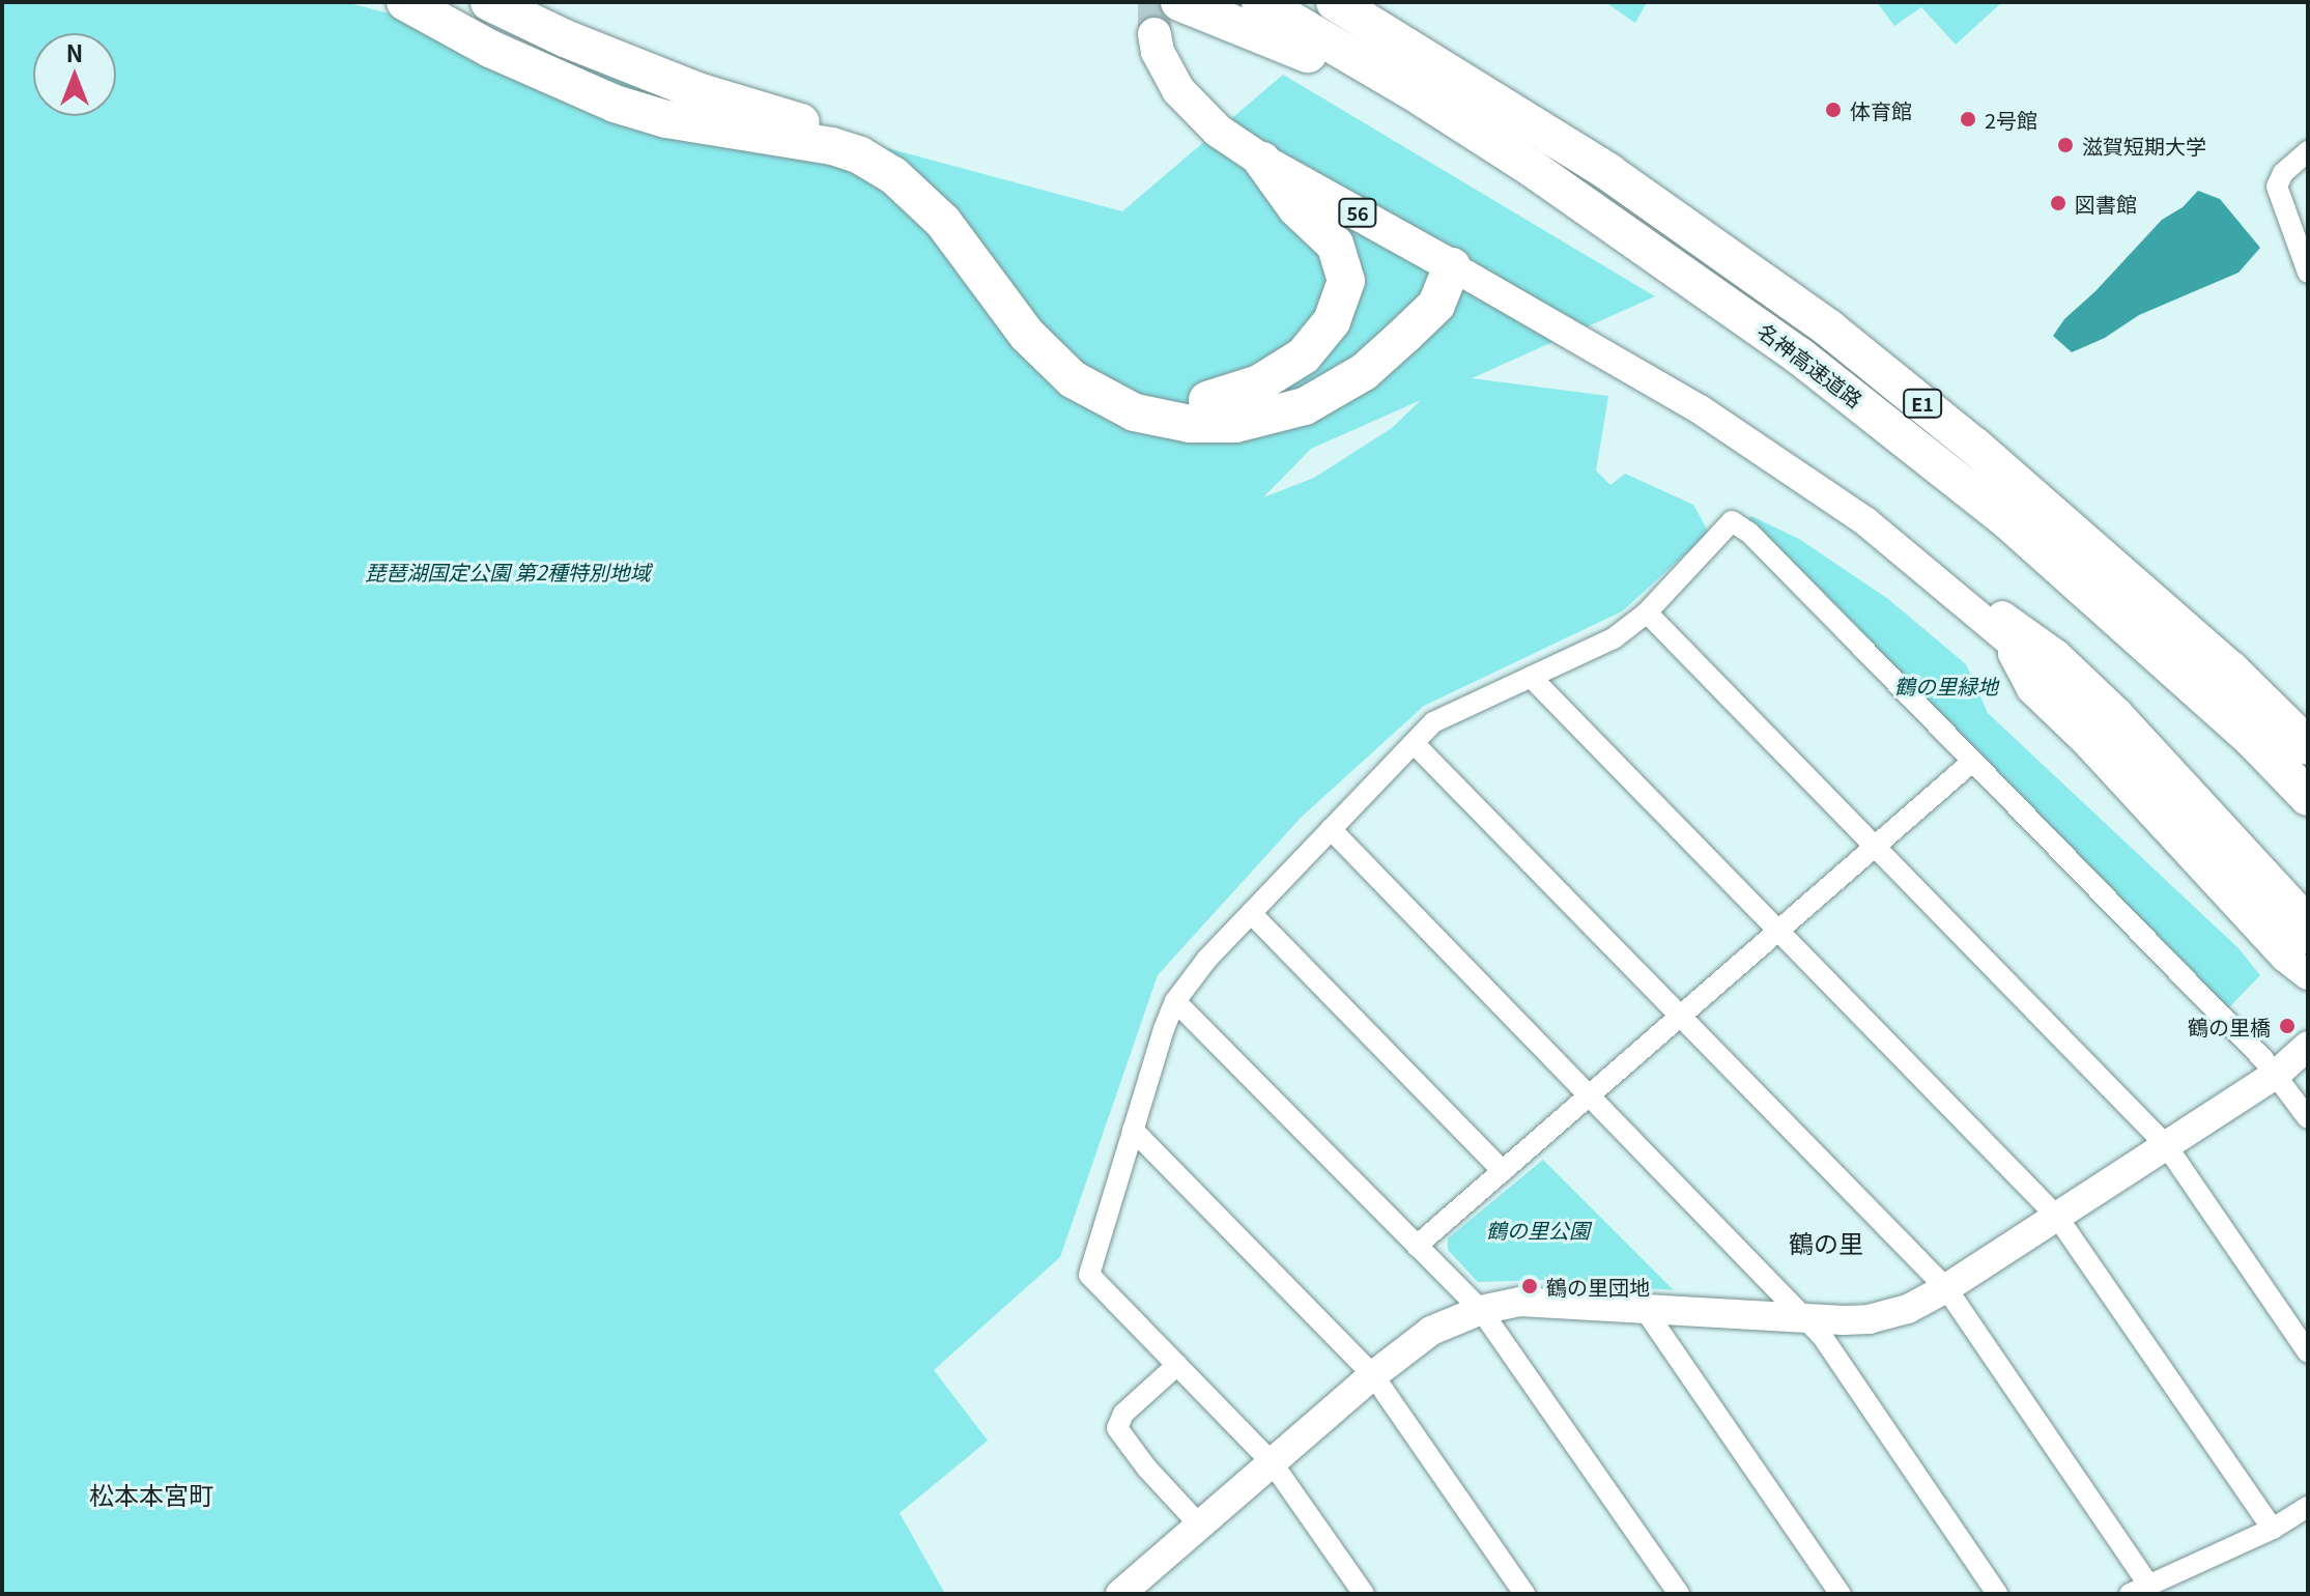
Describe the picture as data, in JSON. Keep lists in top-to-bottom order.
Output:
{
  "streets": {
    "highway": ["名神高速道路", "E1"],
    "main road": ["56"]
  },
  "districts": ["鶴の里", "松本本宮町"],
  "parks": ["琵琶湖国定公園 第2種特別地域", "鶴の里緑地", "鶴の里公園"],
  "places": [
    "体育館",
    "2号館",
    "滋賀短期大学",
    "図書館",
    "鶴の里橋",
    "鶴の里団地"
  ],
  "north": "top"
}
